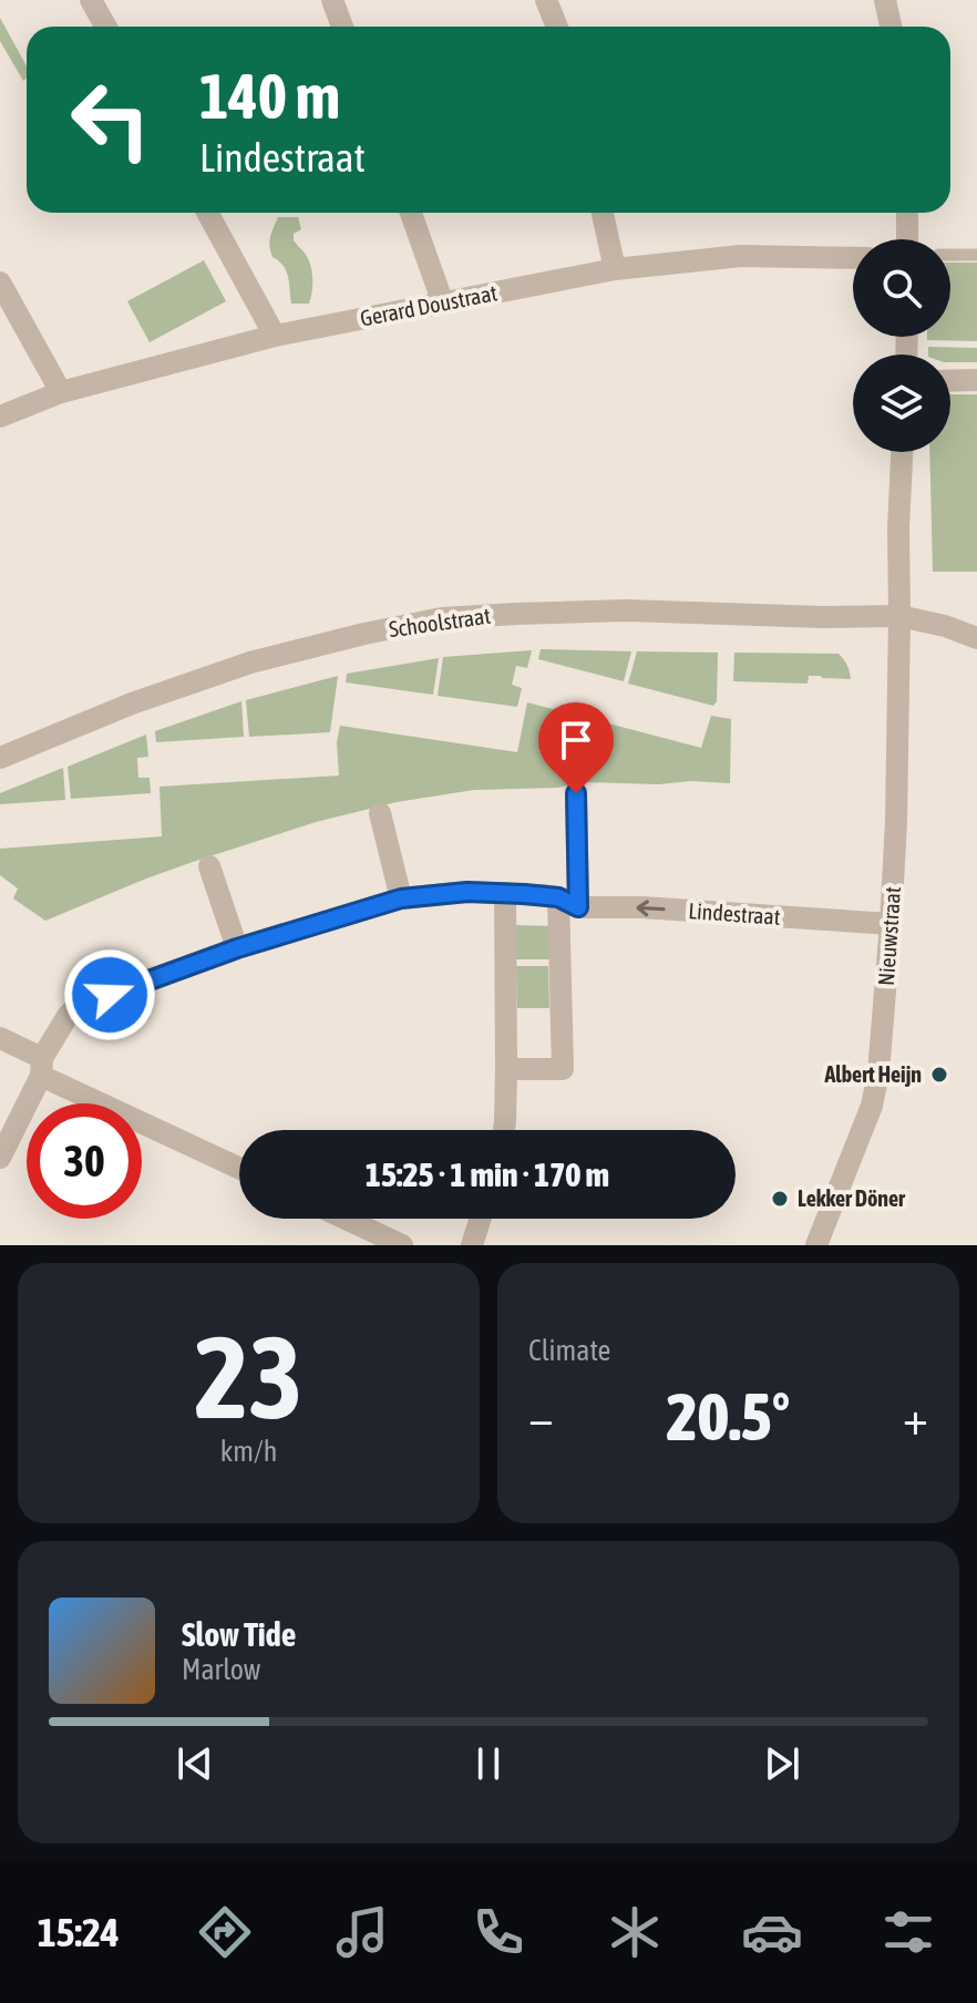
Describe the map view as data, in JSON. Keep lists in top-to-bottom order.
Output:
{
  "streets": {
    "street": [
      "Gerard Doustraat",
      "Schoolstraat",
      "Lindestraat",
      "Nieuwstraat"
    ]
  },
  "crossings": [
    ["Schoolstraat", "Nieuwstraat"],
    ["Lindestraat", "Nieuwstraat"]
  ],
  "places": ["Albert Heijn", "Lekker Döner"],
  "page": {
    "turn": ["140 m", "Lindestraat"],
    "limit": "30",
    "trip": "15:25 · 1 min · 170 m",
    "tile": [
      ["23", "km/h"],
      "Climate"
    ],
    "heat": ["−", "20.5°", "+"],
    "song": ["Slow Tide", "Marlow"],
    "tabs": "15:24"
  }
}
